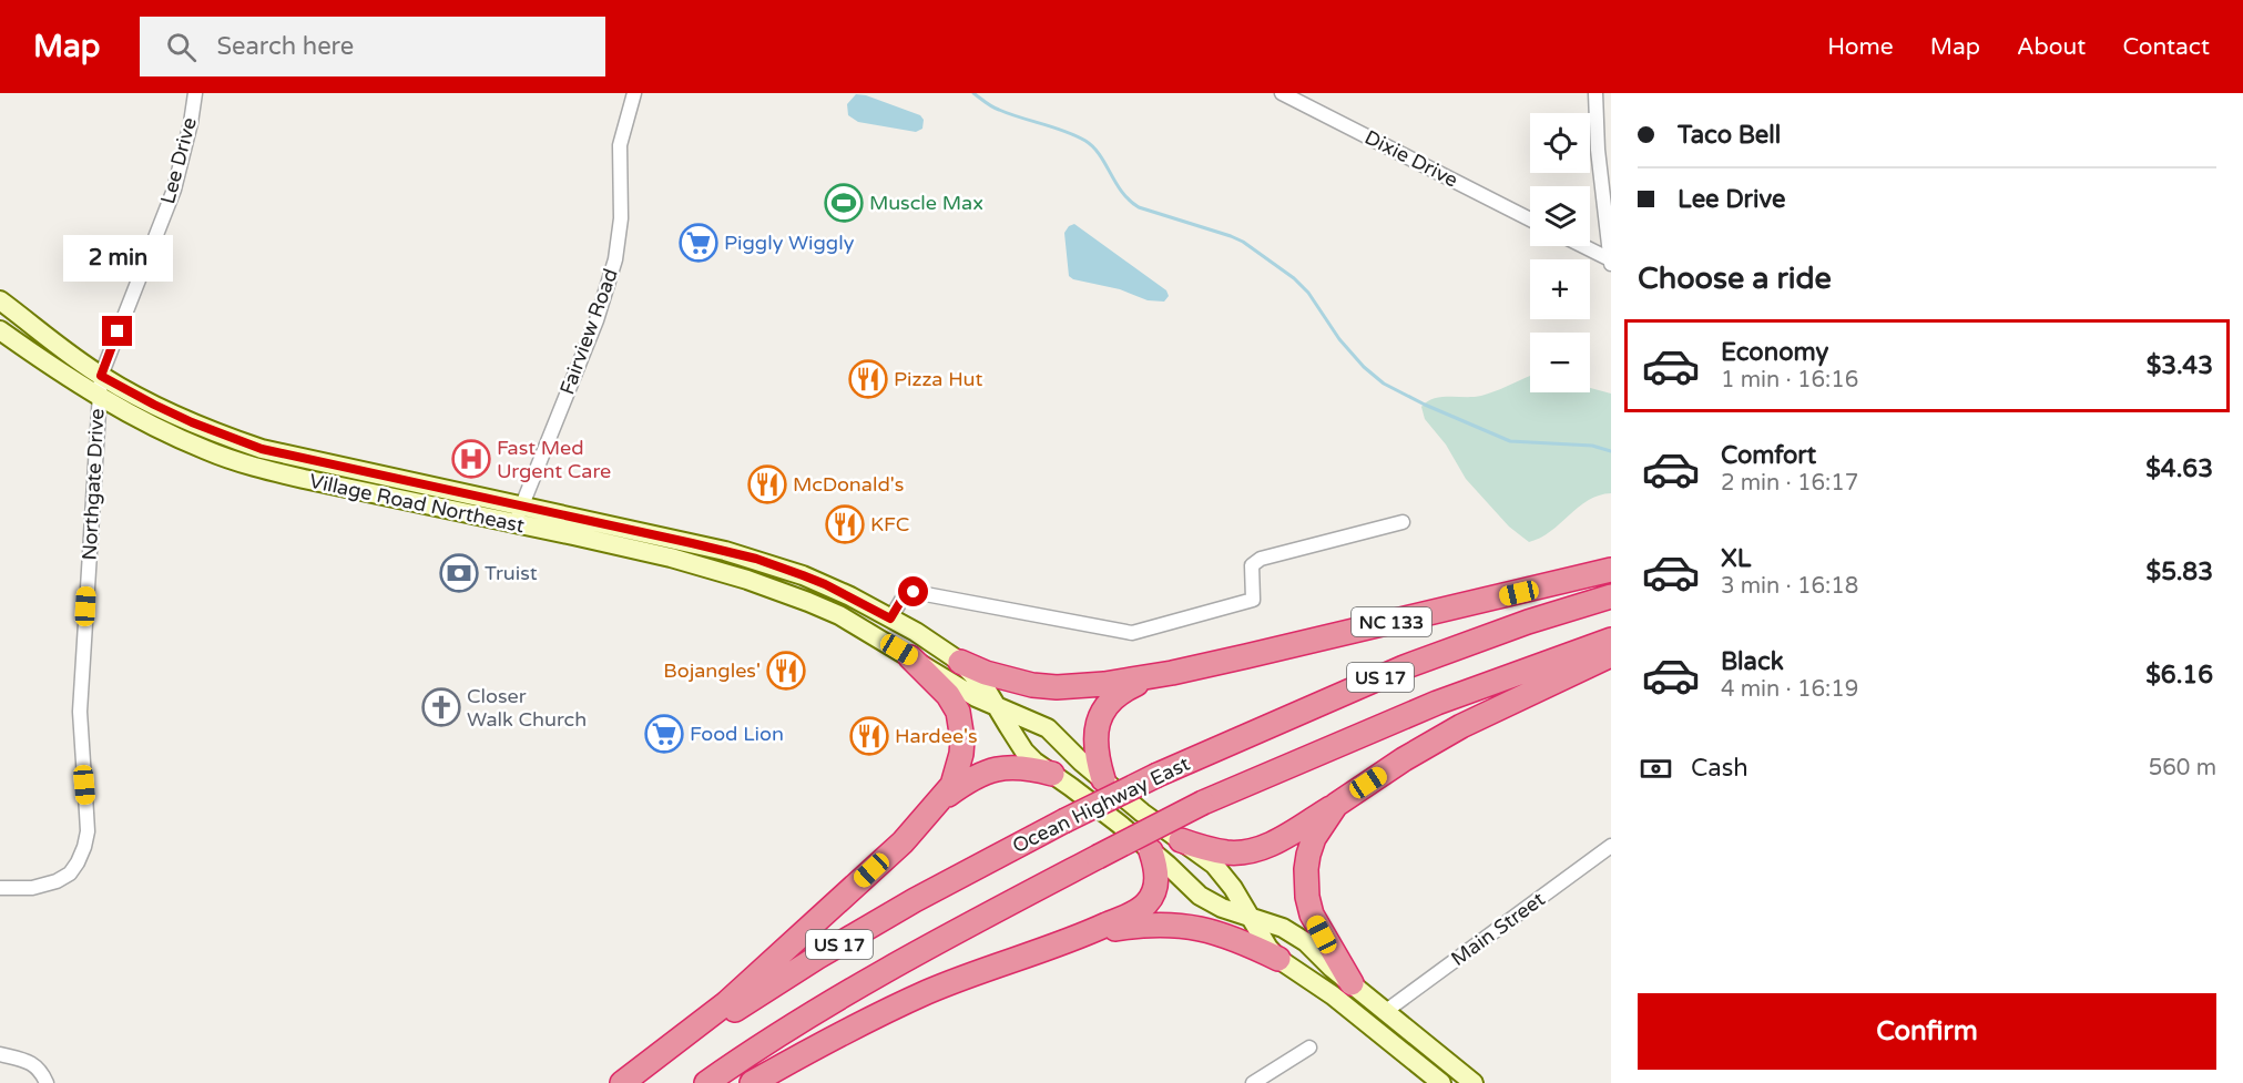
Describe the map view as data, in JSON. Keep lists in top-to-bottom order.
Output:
{
  "streets": {
    "highway": ["NC 133", "US 17", "Ocean Highway East"],
    "main road": ["Village Road Northeast"],
    "street": [
      "Dixie Drive",
      "Lee Drive",
      "Fairview Road",
      "Northgate Drive",
      "Main Street"
    ]
  },
  "crossings": [
    ["Lee Drive", "Northgate Drive"],
    ["Lee Drive", "Village Road Northeast"],
    ["Fairview Road", "Village Road Northeast"],
    ["Northgate Drive", "Village Road Northeast"],
    ["Village Road Northeast", "Main Street"]
  ],
  "places": {
    "sports": ["Muscle Max"],
    "supermarket": ["Piggly Wiggly", "Food Lion"],
    "restaurant": [
      "Pizza Hut",
      "McDonald's",
      "KFC",
      "Bojangles'",
      "Hardee's"
    ],
    "hospital": ["Fast Med Urgent Care"],
    "bank": ["Truist"],
    "church": ["Closer Walk Church"]
  },
  "page": {
    "header": "Map",
    "search": "Search here",
    "nav": [
      "Home",
      "Map",
      "About",
      "Contact"
    ],
    "banner": ["Taco Bell", "Lee Drive"],
    "map_buttons": ["+", "−"],
    "bubble": "2 min",
    "heading": "Choose a ride",
    "list": [
      {
        "name": "Economy",
        "note": "1 min · 16:16",
        "value": "$3.43"
      },
      {
        "name": "Comfort",
        "note": "2 min · 16:17",
        "value": "$4.63"
      },
      {
        "name": "XL",
        "note": "3 min · 16:18",
        "value": "$5.83"
      },
      {
        "name": "Black",
        "note": "4 min · 16:19",
        "value": "$6.16"
      }
    ],
    "pay": ["Cash", "560 m"],
    "buttons": "Confirm"
  }
}
